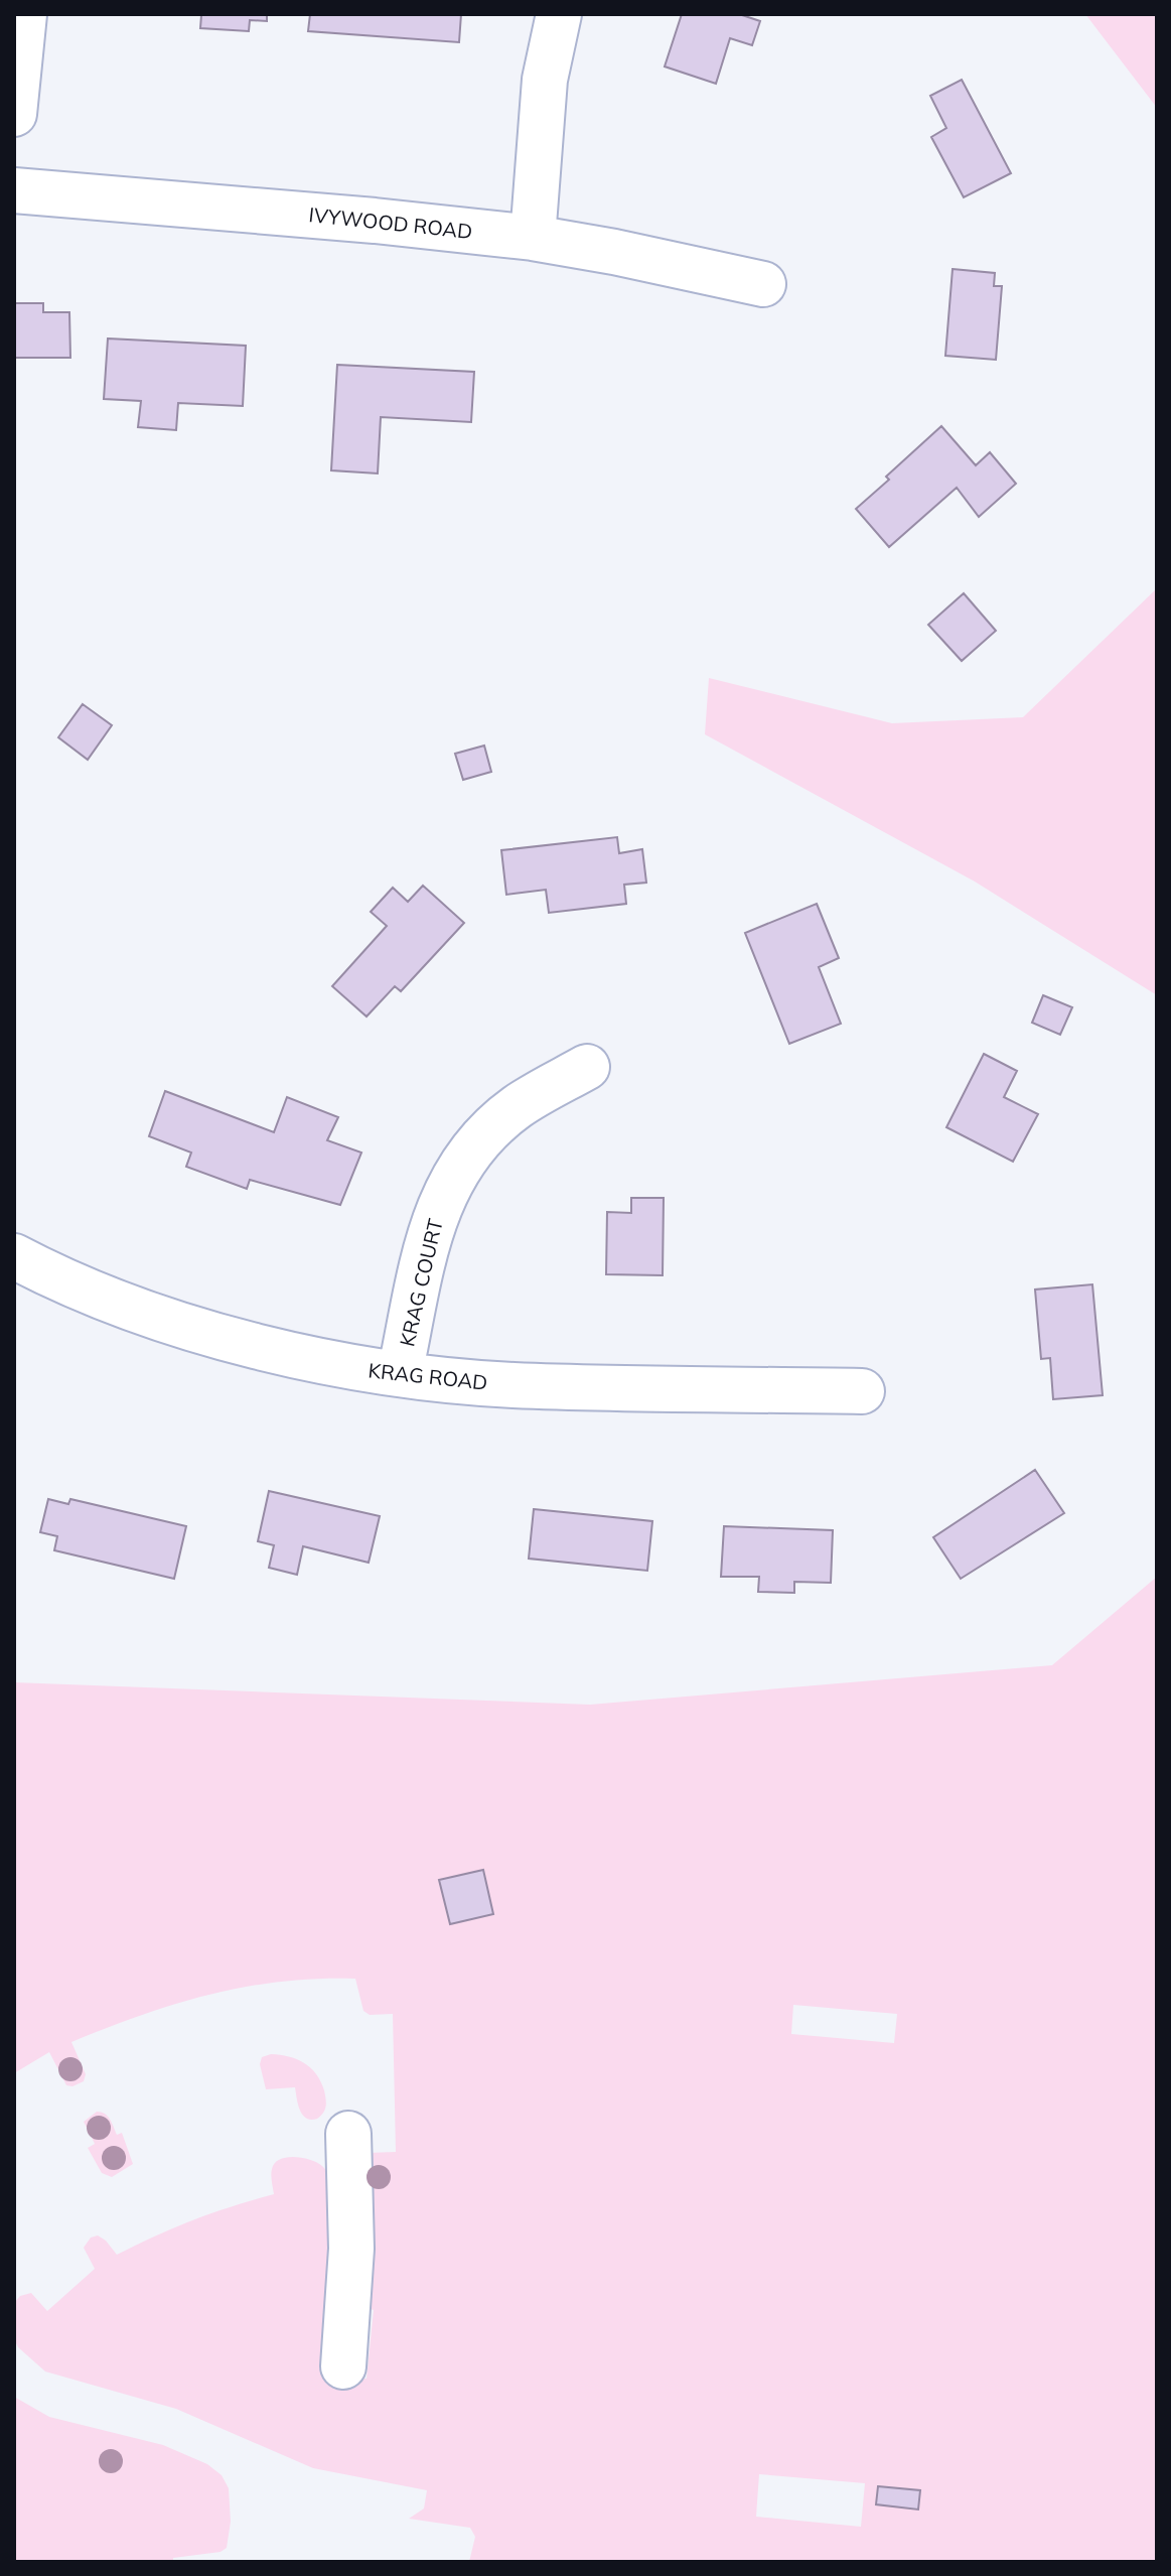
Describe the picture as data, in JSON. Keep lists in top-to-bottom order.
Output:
{
  "streets": {
    "street": ["IVYWOOD ROAD", "KRAG COURT", "KRAG ROAD"]
  },
  "crossings": [
    ["KRAG COURT", "KRAG ROAD"]
  ]
}
